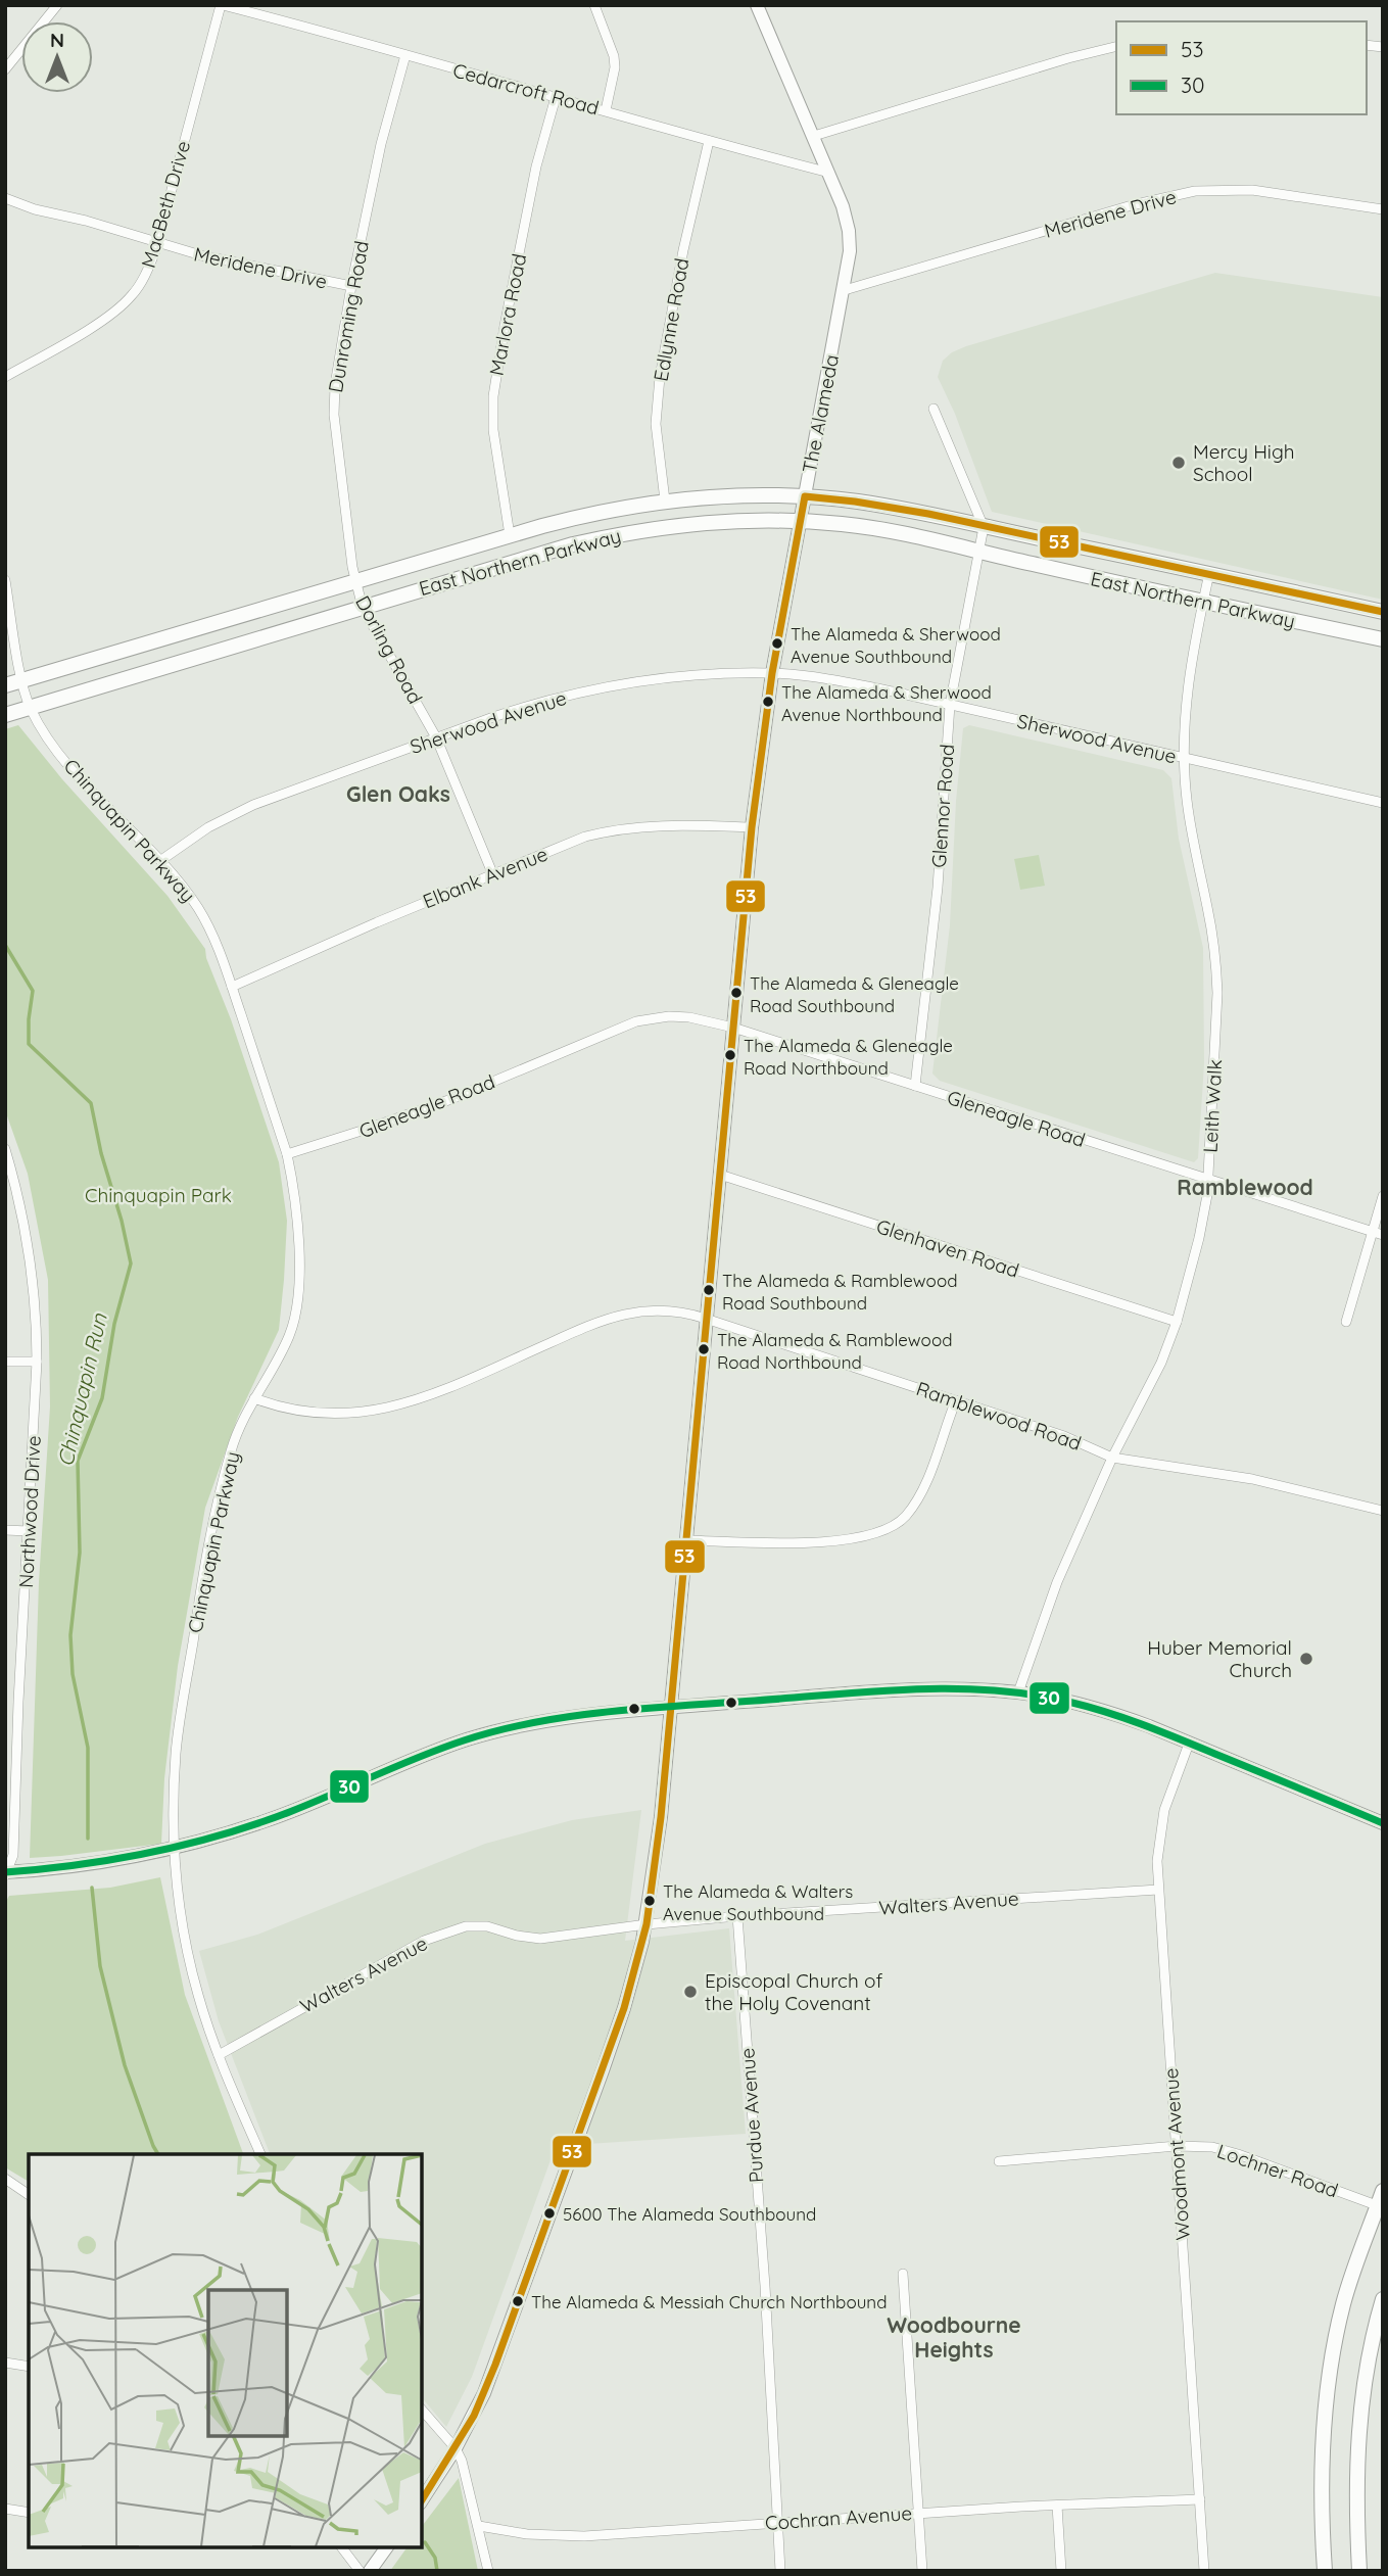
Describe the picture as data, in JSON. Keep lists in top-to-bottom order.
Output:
{
  "streets": {
    "main road": ["The Alameda", "East Northern Parkway"],
    "street": [
      "Cedarcroft Road",
      "MacBeth Drive",
      "Meridene Drive",
      "Marlora Road",
      "Dunroming Road",
      "Edlynne Road",
      "Dorling Road",
      "Sherwood Avenue",
      "Glennor Road",
      "Chinquapin Parkway",
      "Elbank Avenue",
      "Gleneagle Road",
      "Leith Walk",
      "Glenhaven Road",
      "Ramblewood Road",
      "Northwood Drive",
      "Walters Avenue",
      "Purdue Avenue",
      "Woodmont Avenue",
      "Lochner Road",
      "Cochran Avenue"
    ]
  },
  "crossings": [
    ["Cedarcroft Road", "MacBeth Drive"],
    ["Cedarcroft Road", "Marlora Road"],
    ["Cedarcroft Road", "Dunroming Road"],
    ["Cedarcroft Road", "Edlynne Road"],
    ["Cedarcroft Road", "The Alameda"],
    ["MacBeth Drive", "Meridene Drive"],
    ["Meridene Drive", "Dunroming Road"],
    ["Meridene Drive", "The Alameda"],
    ["Marlora Road", "East Northern Parkway"],
    ["Dunroming Road", "East Northern Parkway"],
    ["Dunroming Road", "Dorling Road"],
    ["Edlynne Road", "East Northern Parkway"],
    ["The Alameda", "East Northern Parkway"],
    ["The Alameda", "Sherwood Avenue"],
    ["The Alameda", "Elbank Avenue"],
    ["The Alameda", "Gleneagle Road"],
    ["The Alameda", "Glenhaven Road"],
    ["The Alameda", "Ramblewood Road"],
    ["The Alameda", "Walters Avenue"],
    ["East Northern Parkway", "Dorling Road"],
    ["East Northern Parkway", "Glennor Road"],
    ["East Northern Parkway", "Chinquapin Parkway"],
    ["East Northern Parkway", "Leith Walk"],
    ["Dorling Road", "Sherwood Avenue"],
    ["Dorling Road", "Elbank Avenue"],
    ["Sherwood Avenue", "Glennor Road"],
    ["Sherwood Avenue", "Chinquapin Parkway"],
    ["Sherwood Avenue", "Leith Walk"],
    ["Glennor Road", "Gleneagle Road"],
    ["Chinquapin Parkway", "Elbank Avenue"],
    ["Chinquapin Parkway", "Gleneagle Road"],
    ["Chinquapin Parkway", "Ramblewood Road"],
    ["Chinquapin Parkway", "Walters Avenue"],
    ["Gleneagle Road", "Leith Walk"],
    ["Leith Walk", "Glenhaven Road"],
    ["Leith Walk", "Ramblewood Road"],
    ["Walters Avenue", "Purdue Avenue"],
    ["Walters Avenue", "Woodmont Avenue"],
    ["Purdue Avenue", "Cochran Avenue"],
    ["Woodmont Avenue", "Lochner Road"],
    ["Woodmont Avenue", "Cochran Avenue"]
  ],
  "districts": ["Glen Oaks", "Ramblewood", "Woodbourne Heights"],
  "water": ["Chinquapin Run"],
  "parks": ["Chinquapin Park"],
  "places": [
    "Mercy High School",
    "The Alameda & Sherwood Avenue Southbound",
    "The Alameda & Sherwood Avenue Northbound",
    "The Alameda & Gleneagle Road Southbound",
    "The Alameda & Gleneagle Road Northbound",
    "The Alameda & Ramblewood Road Southbound",
    "The Alameda & Ramblewood Road Northbound",
    "Huber Memorial Church",
    "The Alameda & Walters Avenue Southbound",
    "Episcopal Church of the Holy Covenant",
    "5600 The Alameda Southbound",
    "The Alameda & Messiah Church Northbound"
  ],
  "lines": ["transit line 53", "transit line 30"],
  "legend": ["53", "30"],
  "north": "top"
}
